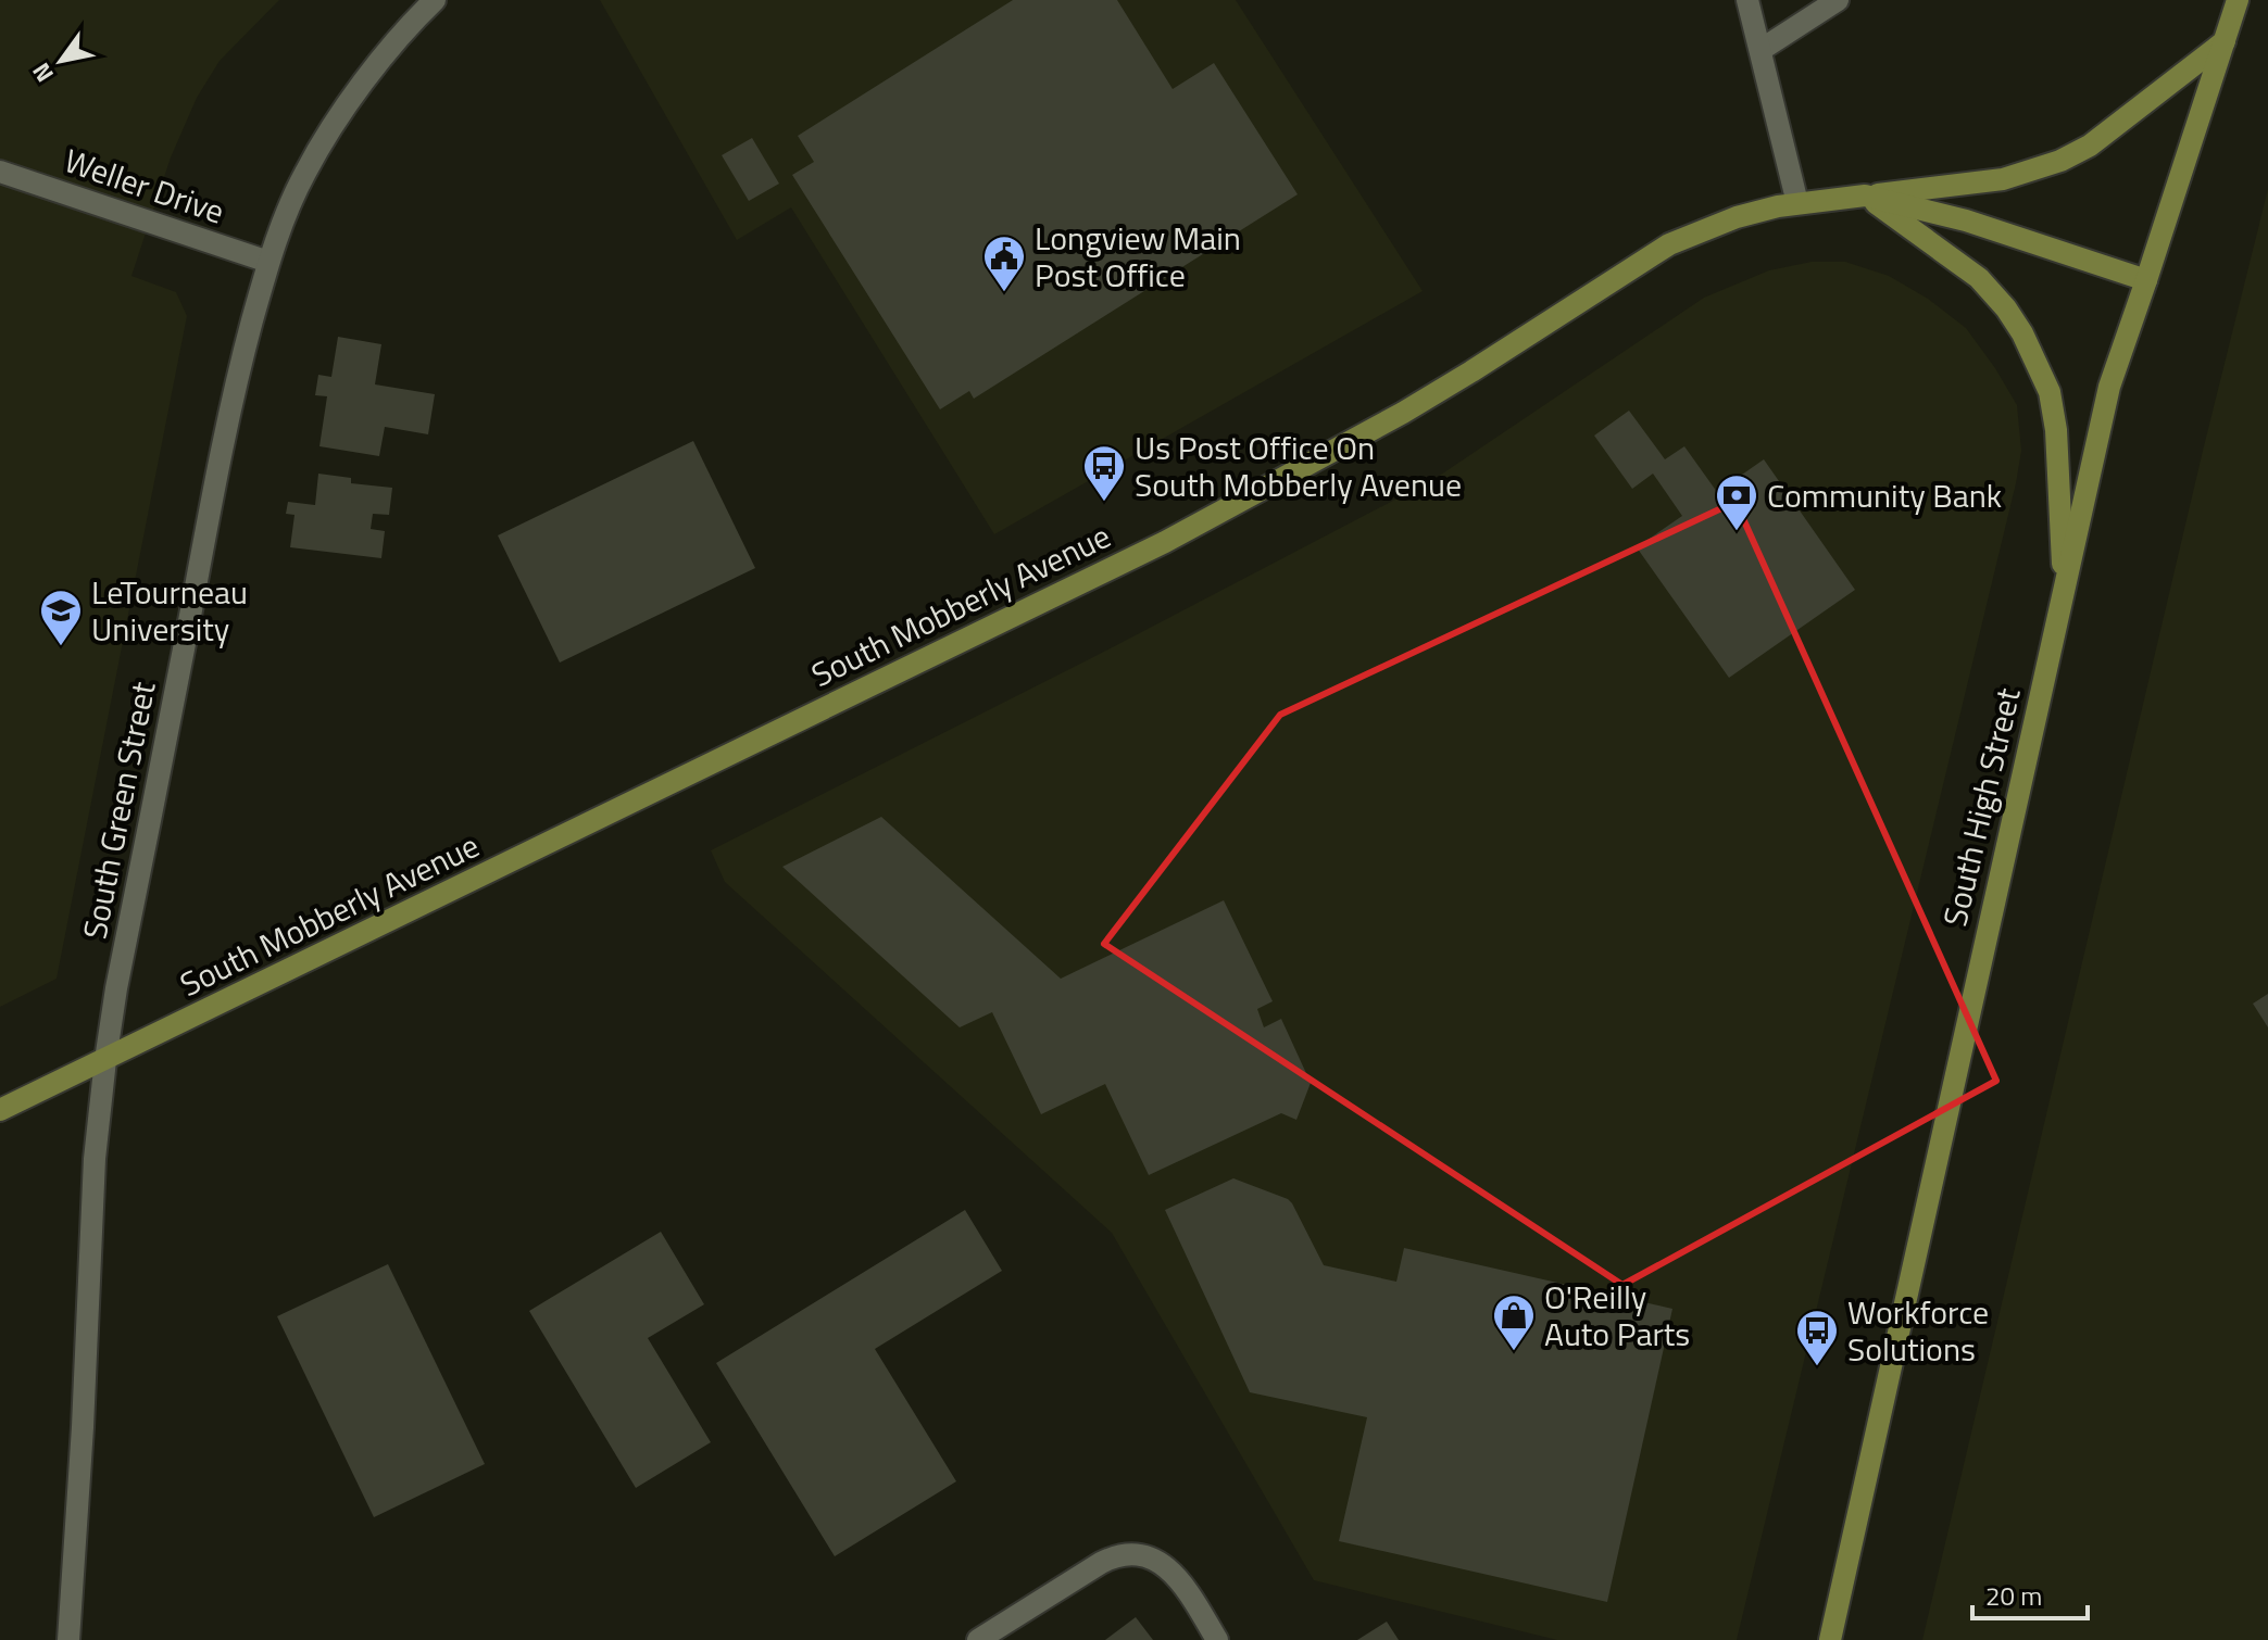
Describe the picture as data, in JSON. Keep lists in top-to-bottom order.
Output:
{
  "streets": {
    "main road": ["South Mobberly Avenue", "South High Street"],
    "street": ["Weller Drive", "South Green Street"]
  },
  "crossings": [
    ["Weller Drive", "South Green Street"],
    ["South Mobberly Avenue", "South High Street"],
    ["South Mobberly Avenue", "South Green Street"]
  ],
  "places": {
    "public building": ["Longview Main Post Office"],
    "bus stop": ["Us Post Office On South Mobberly Avenue", "Workforce Solutions"],
    "bank": ["Community Bank"],
    "school or university": ["LeTourneau University"],
    "shop": ["O'Reilly Auto Parts"]
  },
  "scale_bar": "20 m",
  "north": "bottom left"
}
